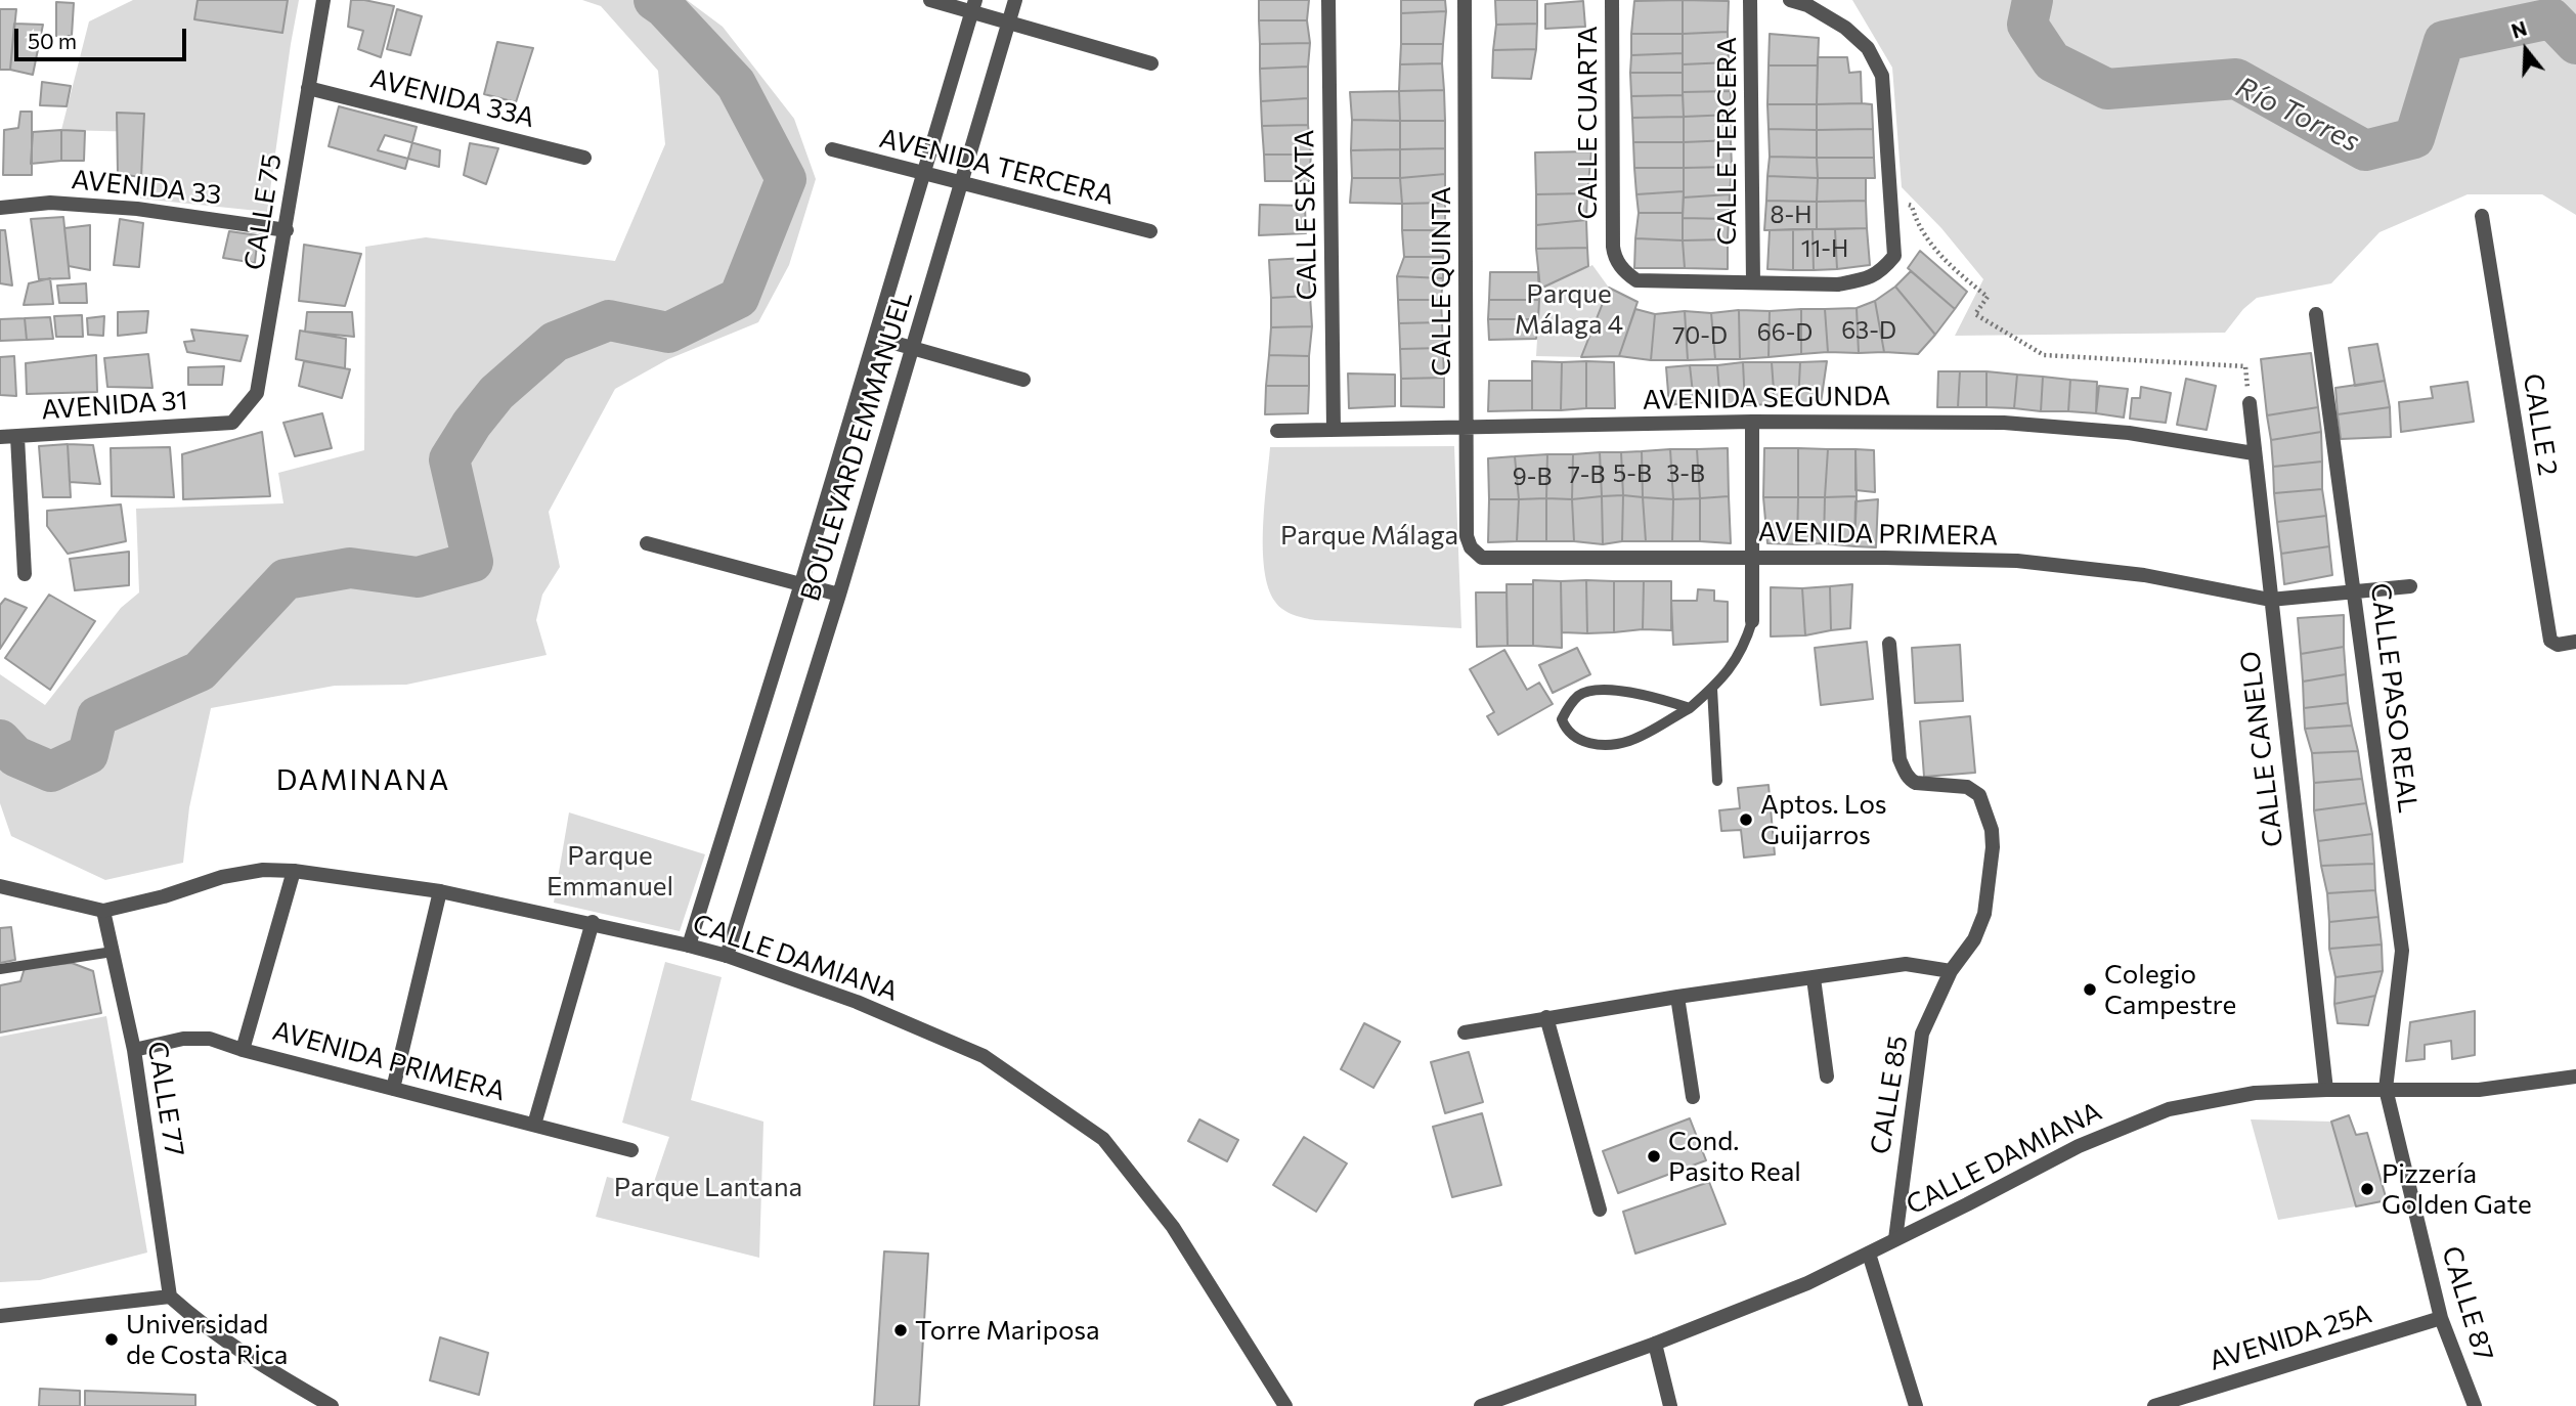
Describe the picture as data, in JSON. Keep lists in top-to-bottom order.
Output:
{
  "streets": {
    "street": [
      "AVENIDA 33A",
      "CALLE CUARTA",
      "CALLE TERCERA",
      "AVENIDA TERCERA",
      "AVENIDA 33",
      "CALLE 75",
      "CALLE SEXTA",
      "CALLE QUINTA",
      "AVENIDA SEGUNDA",
      "AVENIDA 31",
      "CALLE 2",
      "BOULEVARD EMMANUEL",
      "AVENIDA PRIMERA",
      "CALLE PASO REAL",
      "CALLE CANELO",
      "CALLE DAMIANA",
      "CALLE 85",
      "CALLE 77",
      "CALLE 87",
      "AVENIDA 25A"
    ]
  },
  "crossings": [
    ["AVENIDA 33A", "CALLE 75"],
    ["CALLE CUARTA", "CALLE TERCERA"],
    ["AVENIDA TERCERA", "BOULEVARD EMMANUEL"],
    ["AVENIDA 33", "CALLE 75"],
    ["CALLE 75", "AVENIDA 31"],
    ["CALLE SEXTA", "AVENIDA SEGUNDA"],
    ["CALLE QUINTA", "AVENIDA SEGUNDA"],
    ["CALLE QUINTA", "AVENIDA PRIMERA"],
    ["AVENIDA SEGUNDA", "CALLE CANELO"],
    ["BOULEVARD EMMANUEL", "CALLE DAMIANA"],
    ["AVENIDA PRIMERA", "CALLE PASO REAL"],
    ["AVENIDA PRIMERA", "CALLE CANELO"],
    ["AVENIDA PRIMERA", "CALLE 77"],
    ["CALLE PASO REAL", "CALLE DAMIANA"],
    ["CALLE PASO REAL", "CALLE 87"],
    ["CALLE CANELO", "CALLE DAMIANA"],
    ["CALLE DAMIANA", "CALLE 85"],
    ["CALLE DAMIANA", "CALLE 77"],
    ["CALLE DAMIANA", "CALLE 87"],
    ["CALLE 87", "AVENIDA 25A"]
  ],
  "districts": ["DAMINANA"],
  "water": ["Río Torres"],
  "parks": [
    "Parque Málaga 4",
    "Parque Málaga",
    "Parque Emmanuel",
    "Parque Lantana"
  ],
  "places": [
    "Aptos. Los Guijarros",
    "Colegio Campestre",
    "Cond. Pasito Real",
    "Pizzería Golden Gate",
    "Torre Mariposa",
    "Universidad de Costa Rica"
  ],
  "house_numbers": [
    "8-H",
    "11-H",
    "63-D",
    "66-D",
    "70-D",
    "5-B",
    "3-B",
    "7-B",
    "9-B"
  ],
  "scale_bar": "50 m",
  "north": "top"
}
